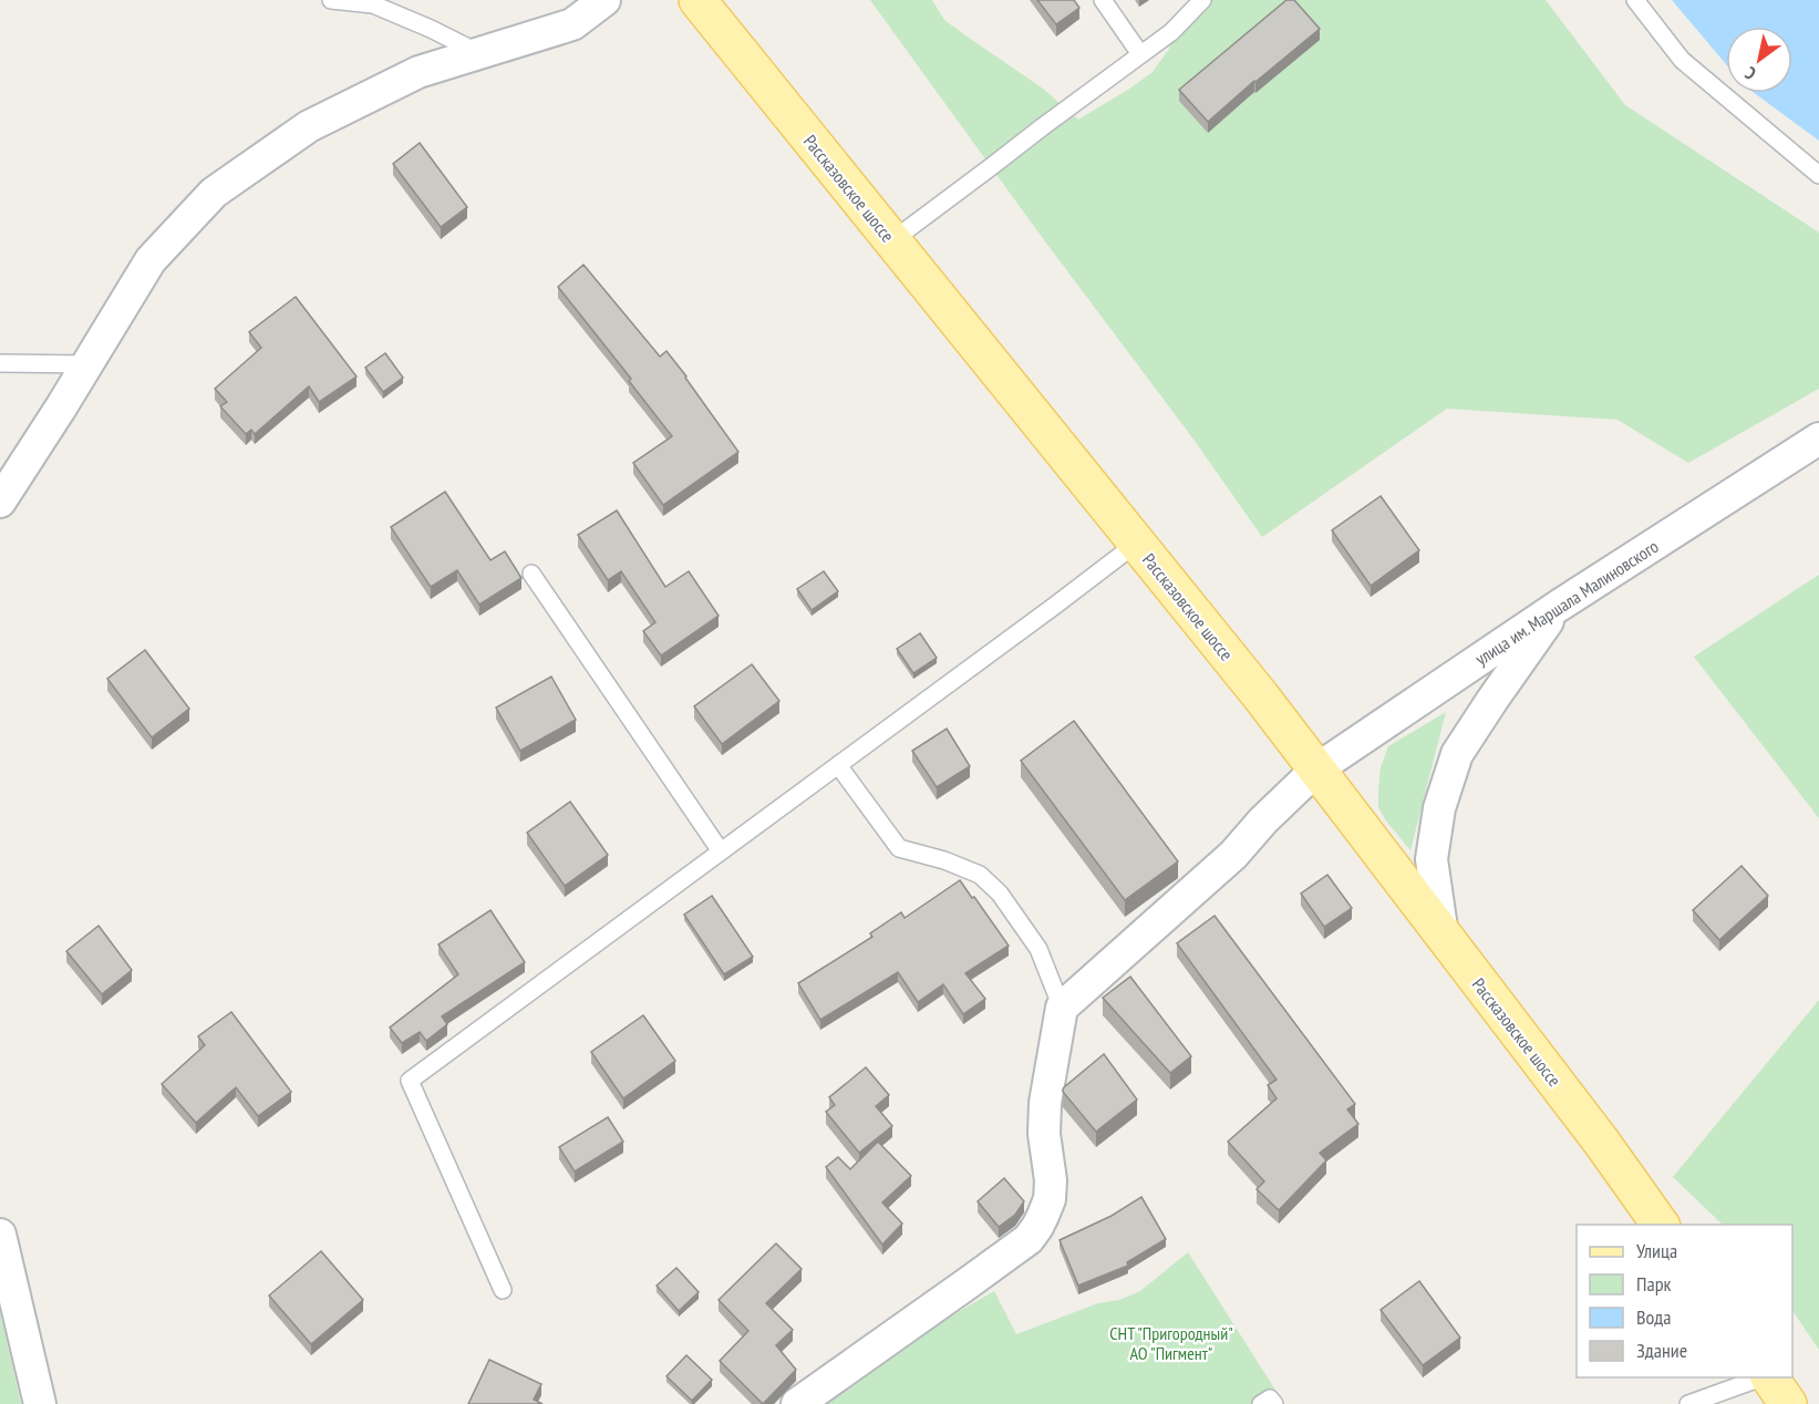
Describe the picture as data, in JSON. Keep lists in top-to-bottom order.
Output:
{
  "streets": {
    "main road": ["Рассказовское шоссе"],
    "street": ["улица им. Маршала Малиновского"]
  },
  "crossings": [
    ["Рассказовское шоссе", "улица им. Маршала Малиновского"]
  ],
  "parks": ["СНТ \"Пригородный\" АО \"Пигмент\""],
  "legend": [
    "Улица",
    "Парк",
    "Вода",
    "Здание"
  ],
  "north": "bottom left"
}
